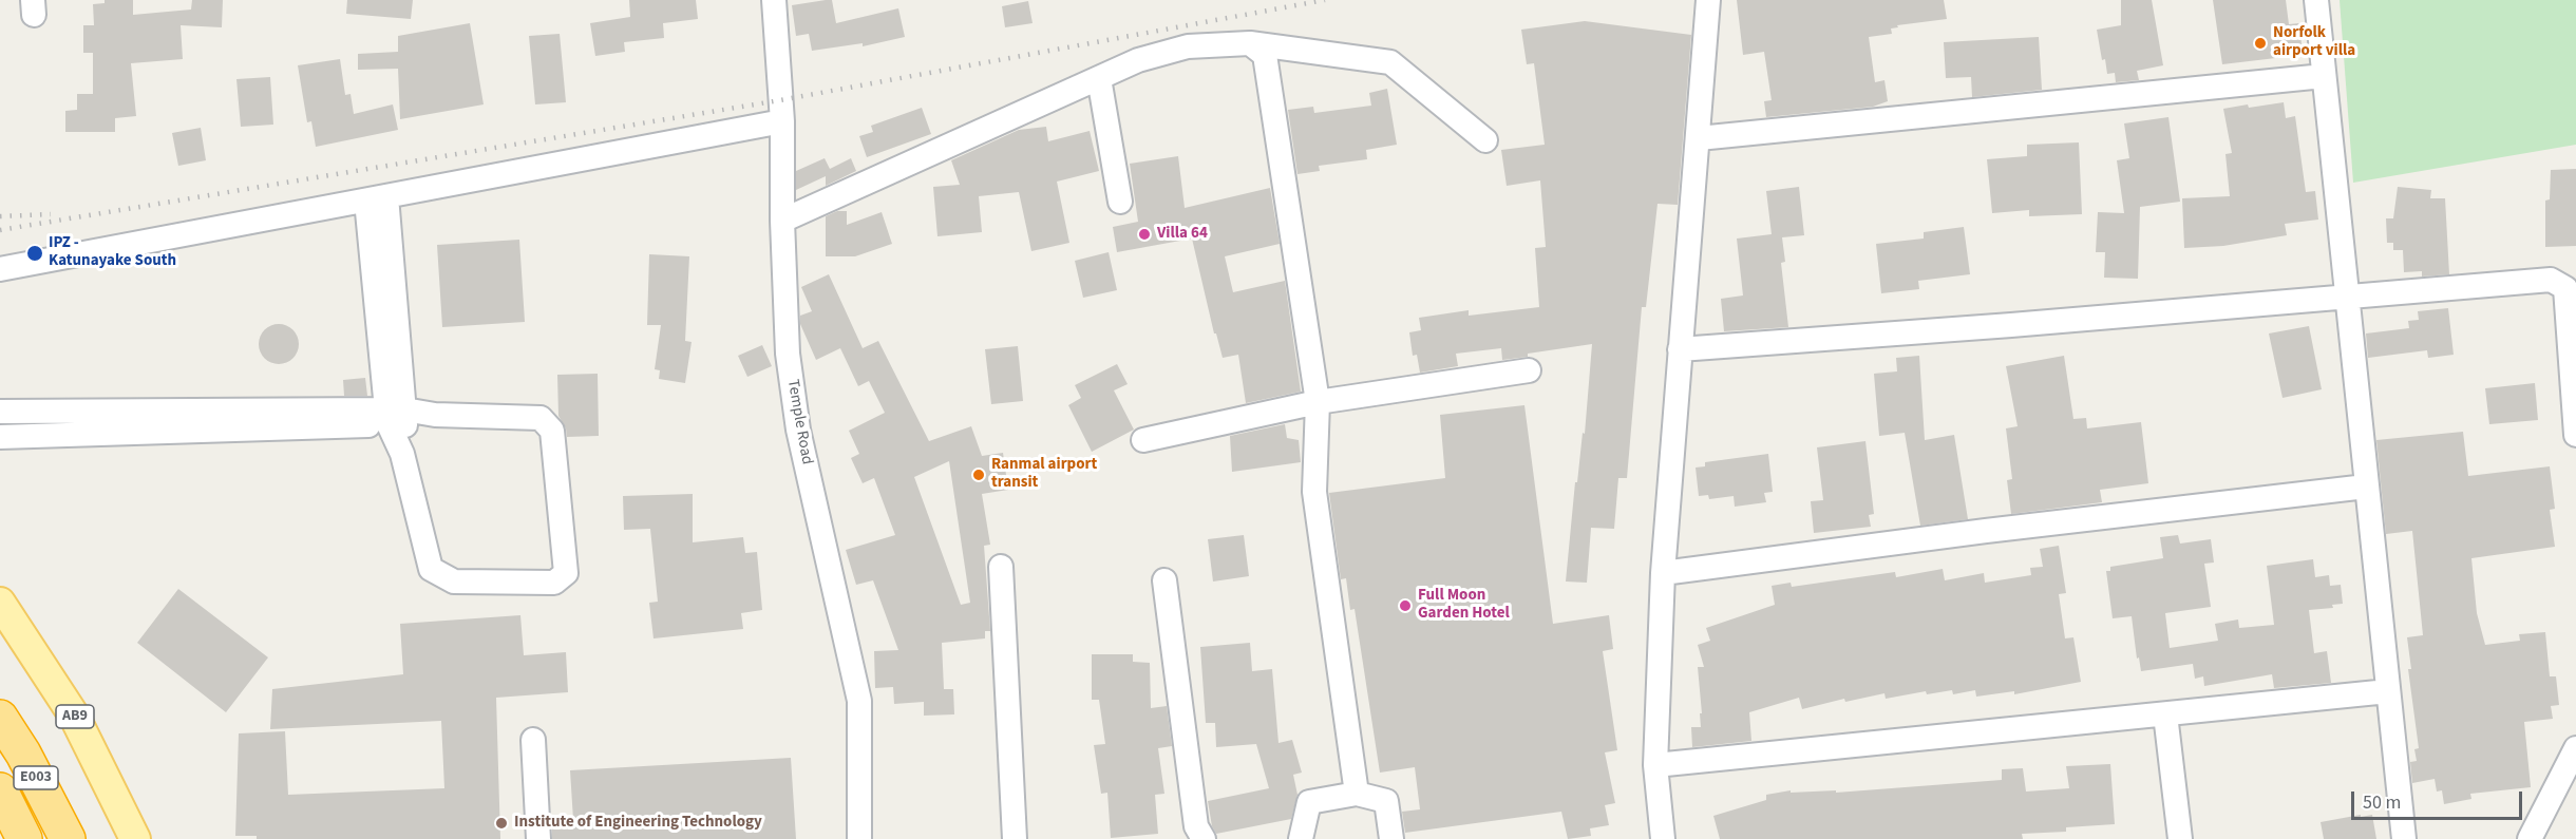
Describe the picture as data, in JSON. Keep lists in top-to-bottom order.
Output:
{
  "streets": {
    "highway": ["E003"],
    "main road": ["AB9"],
    "street": ["Temple Road"]
  },
  "places": [
    "Norfolk airport villa",
    "Villa 64",
    "IPZ - Katunayake South",
    "Ranmal airport transit",
    "Full Moon Garden Hotel",
    "Institute of Engineering Technology"
  ],
  "scale_bar": "50 m"
}
